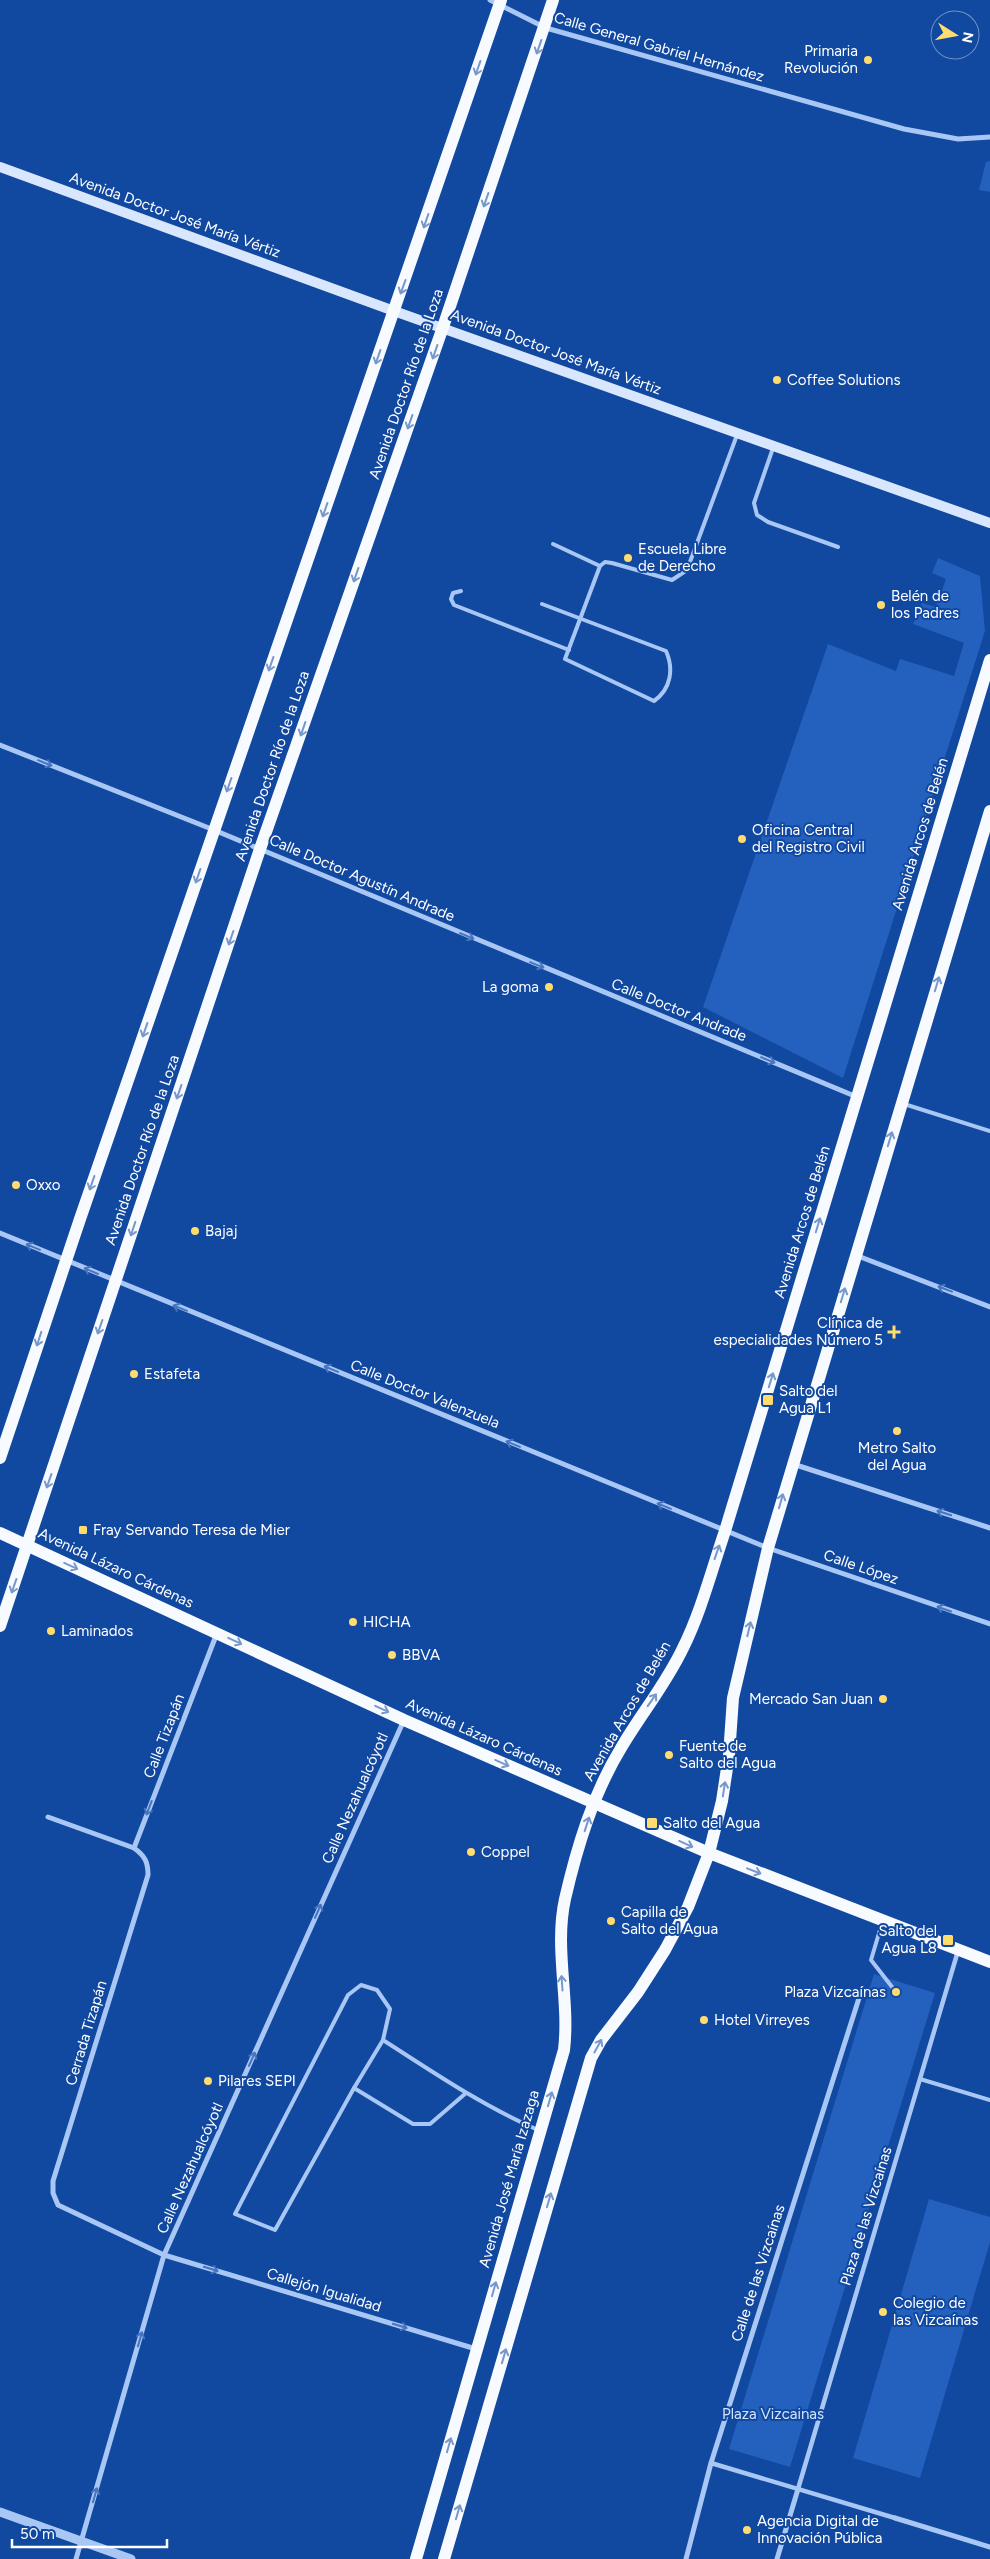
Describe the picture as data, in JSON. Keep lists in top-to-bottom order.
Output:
{
  "streets": {
    "main road": [
      "Avenida Doctor José María Vértiz",
      "Avenida Doctor Río de la Loza",
      "Avenida Arcos de Belén",
      "Avenida Lázaro Cárdenas",
      "Avenida José María Izazaga"
    ],
    "street": [
      "Calle General Gabriel Hernández",
      "Calle Doctor Agustín Andrade",
      "Calle Doctor Andrade",
      "Calle Doctor Valenzuela",
      "Calle López",
      "Calle Tizapán",
      "Calle Nezahualcóyotl",
      "Cerrada Tizapán",
      "Plaza de las Vizcaínas",
      "Calle de las Vizcaínas",
      "Callejón Igualidad"
    ]
  },
  "crossings": [
    ["Calle General Gabriel Hernández", "Avenida Doctor Río de la Loza"],
    ["Avenida Doctor José María Vértiz", "Avenida Doctor Río de la Loza"],
    ["Avenida Doctor Río de la Loza", "Calle Doctor Agustín Andrade"],
    ["Avenida Doctor Río de la Loza", "Calle Doctor Valenzuela"],
    ["Avenida Doctor Río de la Loza", "Avenida Lázaro Cárdenas"],
    ["Avenida Arcos de Belén", "Calle Doctor Andrade"],
    ["Avenida Arcos de Belén", "Calle Doctor Valenzuela"],
    ["Avenida Arcos de Belén", "Calle López"],
    ["Avenida Arcos de Belén", "Avenida Lázaro Cárdenas"],
    ["Avenida Arcos de Belén", "Avenida José María Izazaga"],
    ["Calle Doctor Agustín Andrade", "Calle Doctor Andrade"],
    ["Calle Doctor Valenzuela", "Calle López"],
    ["Avenida Lázaro Cárdenas", "Calle Tizapán"],
    ["Avenida Lázaro Cárdenas", "Calle Nezahualcóyotl"],
    ["Avenida Lázaro Cárdenas", "Avenida José María Izazaga"],
    ["Avenida Lázaro Cárdenas", "Plaza de las Vizcaínas"],
    ["Calle Tizapán", "Cerrada Tizapán"],
    ["Calle Nezahualcóyotl", "Cerrada Tizapán"],
    ["Calle Nezahualcóyotl", "Callejón Igualidad"],
    ["Cerrada Tizapán", "Callejón Igualidad"],
    ["Avenida José María Izazaga", "Callejón Igualidad"]
  ],
  "one_way": [
    "Calle Doctor Agustín Andrade",
    "Calle Doctor Andrade",
    "Calle Doctor Valenzuela",
    "Calle López",
    "Avenida Lázaro Cárdenas",
    "Calle Tizapán",
    "Calle Nezahualcóyotl",
    "Callejón Igualidad"
  ],
  "parks": ["Plaza Vizcainas"],
  "places": {
    "other": [
      "Primaria Revolución",
      "Coffee Solutions",
      "Escuela Libre de Derecho",
      "Belén de los Padres",
      "Oficina Central del Registro Civil",
      "La goma",
      "Oxxo",
      "Bajaj",
      "Estafeta",
      "Metro Salto del Agua",
      "HICHA",
      "Laminados",
      "BBVA",
      "Mercado San Juan",
      "Fuente de Salto del Agua",
      "Coppel",
      "Capilla de Salto del Agua",
      "Plaza Vizcaínas",
      "Hotel Virreyes",
      "Pilares SEPI",
      "Colegio de las Vizcaínas",
      "Agencia Digital de Innovación Pública"
    ],
    "health": ["Clínica de especialidades Número 5"],
    "transit": [
      "Salto del Agua L1",
      "Fray Servando Teresa de Mier",
      "Salto del Agua",
      "Salto del Agua L8"
    ]
  },
  "scale_bar": "50 m",
  "north": "right"
}
